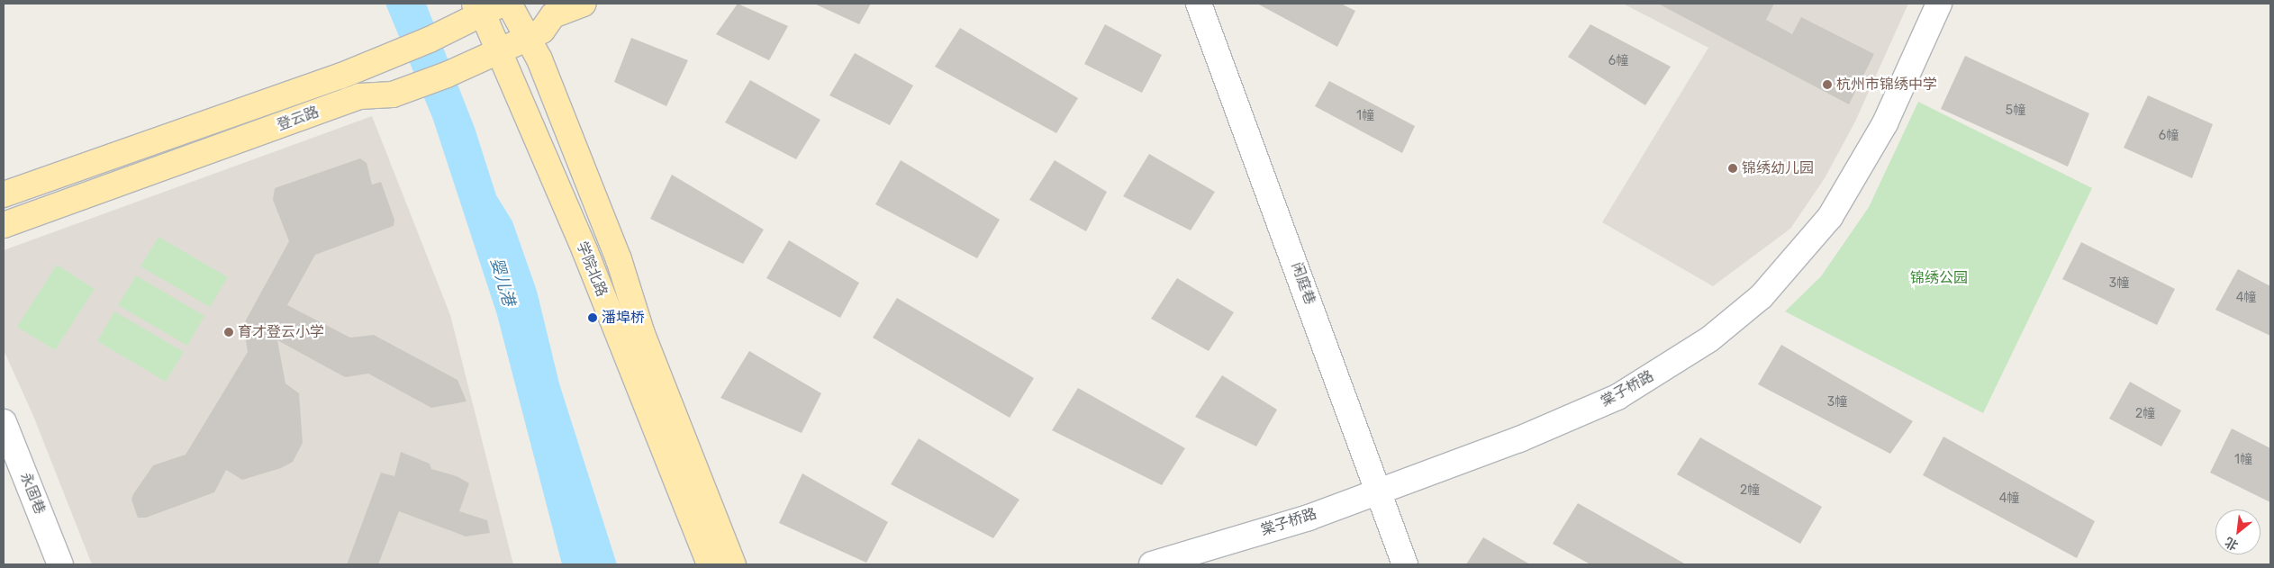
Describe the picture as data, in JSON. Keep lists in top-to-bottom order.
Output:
{
  "streets": {
    "main road": ["登云路", "学院北路"],
    "street": ["闲庭巷", "棠子桥路", "永固巷"]
  },
  "crossings": [
    ["登云路", "学院北路"],
    ["闲庭巷", "棠子桥路"]
  ],
  "water": ["婴儿港"],
  "parks": ["锦绣公园"],
  "places": [
    "杭州市锦绣中学",
    "锦绣幼儿园",
    "潘埠桥",
    "育才登云小学"
  ],
  "house_numbers": [
    "6幢",
    "5幢",
    "1幢",
    "6幢",
    "3幢",
    "4幢",
    "3幢",
    "2幢",
    "1幢",
    "2幢",
    "4幢"
  ],
  "north": "bottom left"
}
